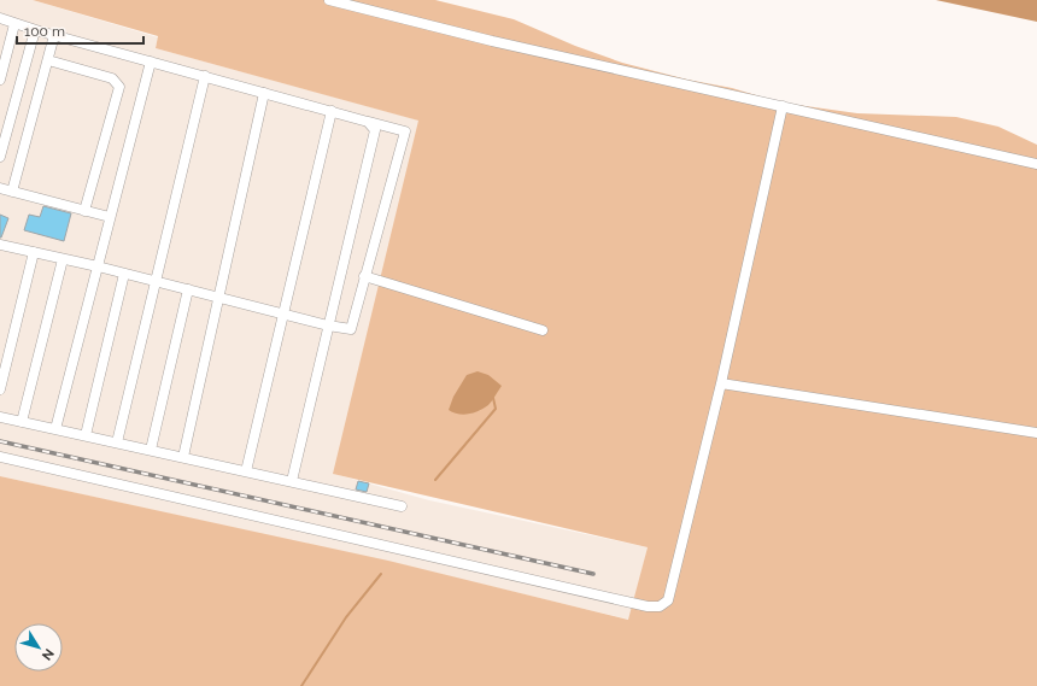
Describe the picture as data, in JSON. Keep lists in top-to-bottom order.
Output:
{
  "scale_bar": "100 m",
  "north": "bottom right"
}
